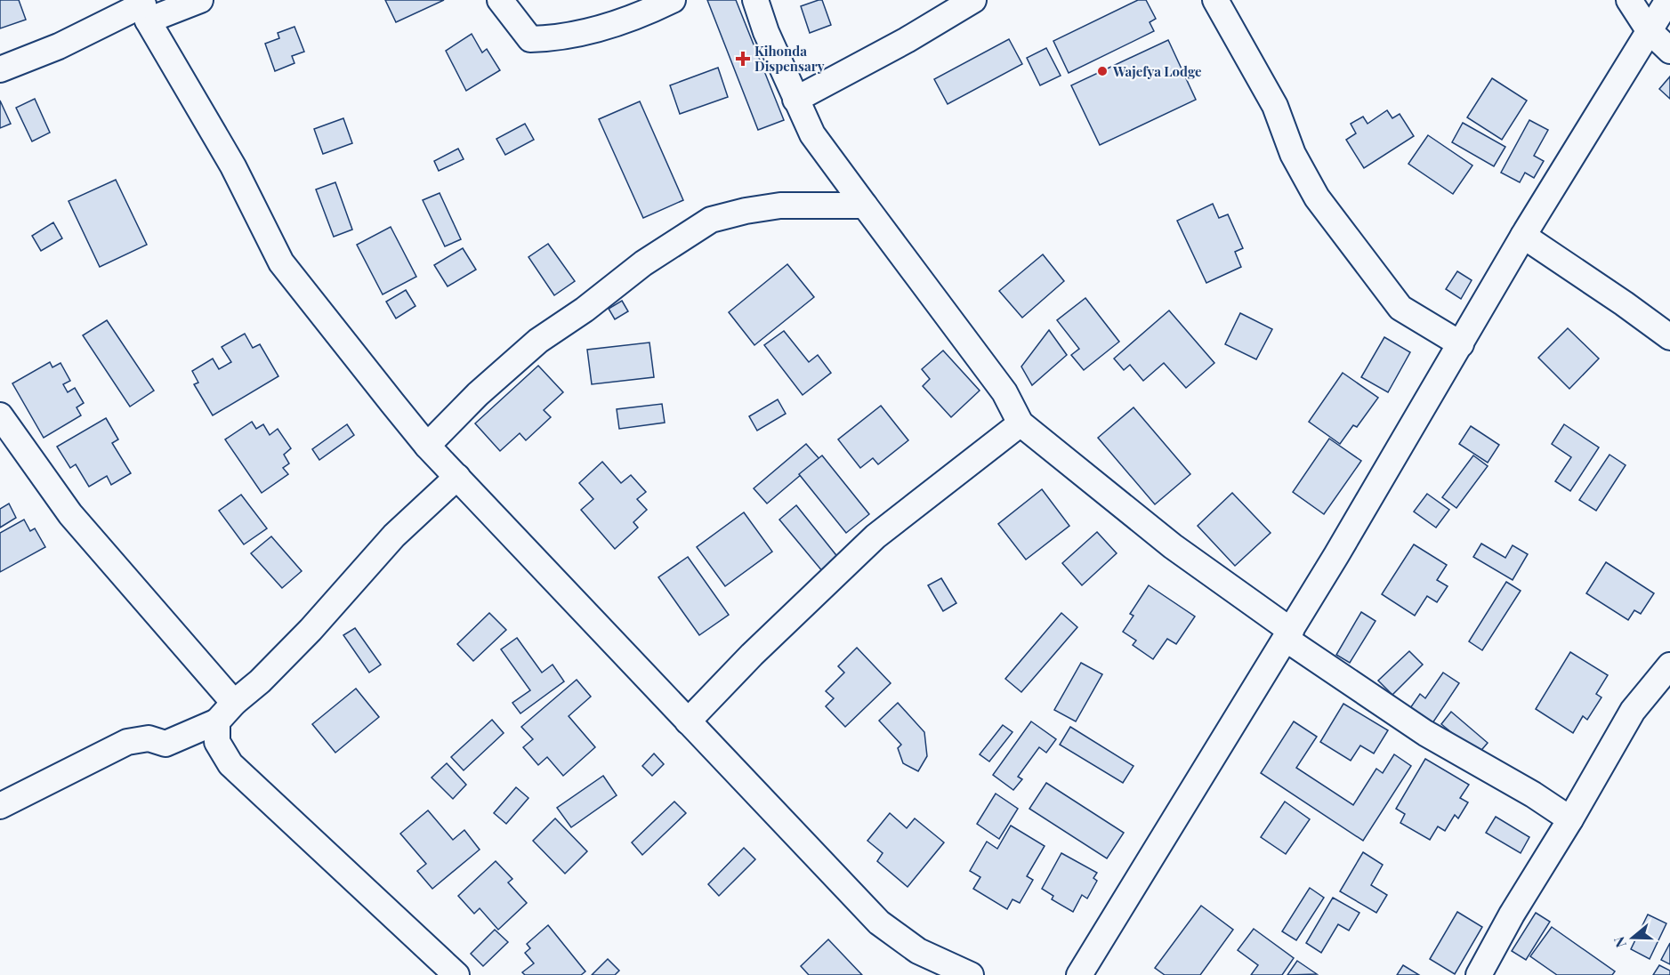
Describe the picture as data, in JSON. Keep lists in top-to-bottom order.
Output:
{
  "places": {
    "health": ["Kihonda Dispensary"],
    "other": ["Wajefya Lodge"]
  },
  "north": "left"
}
